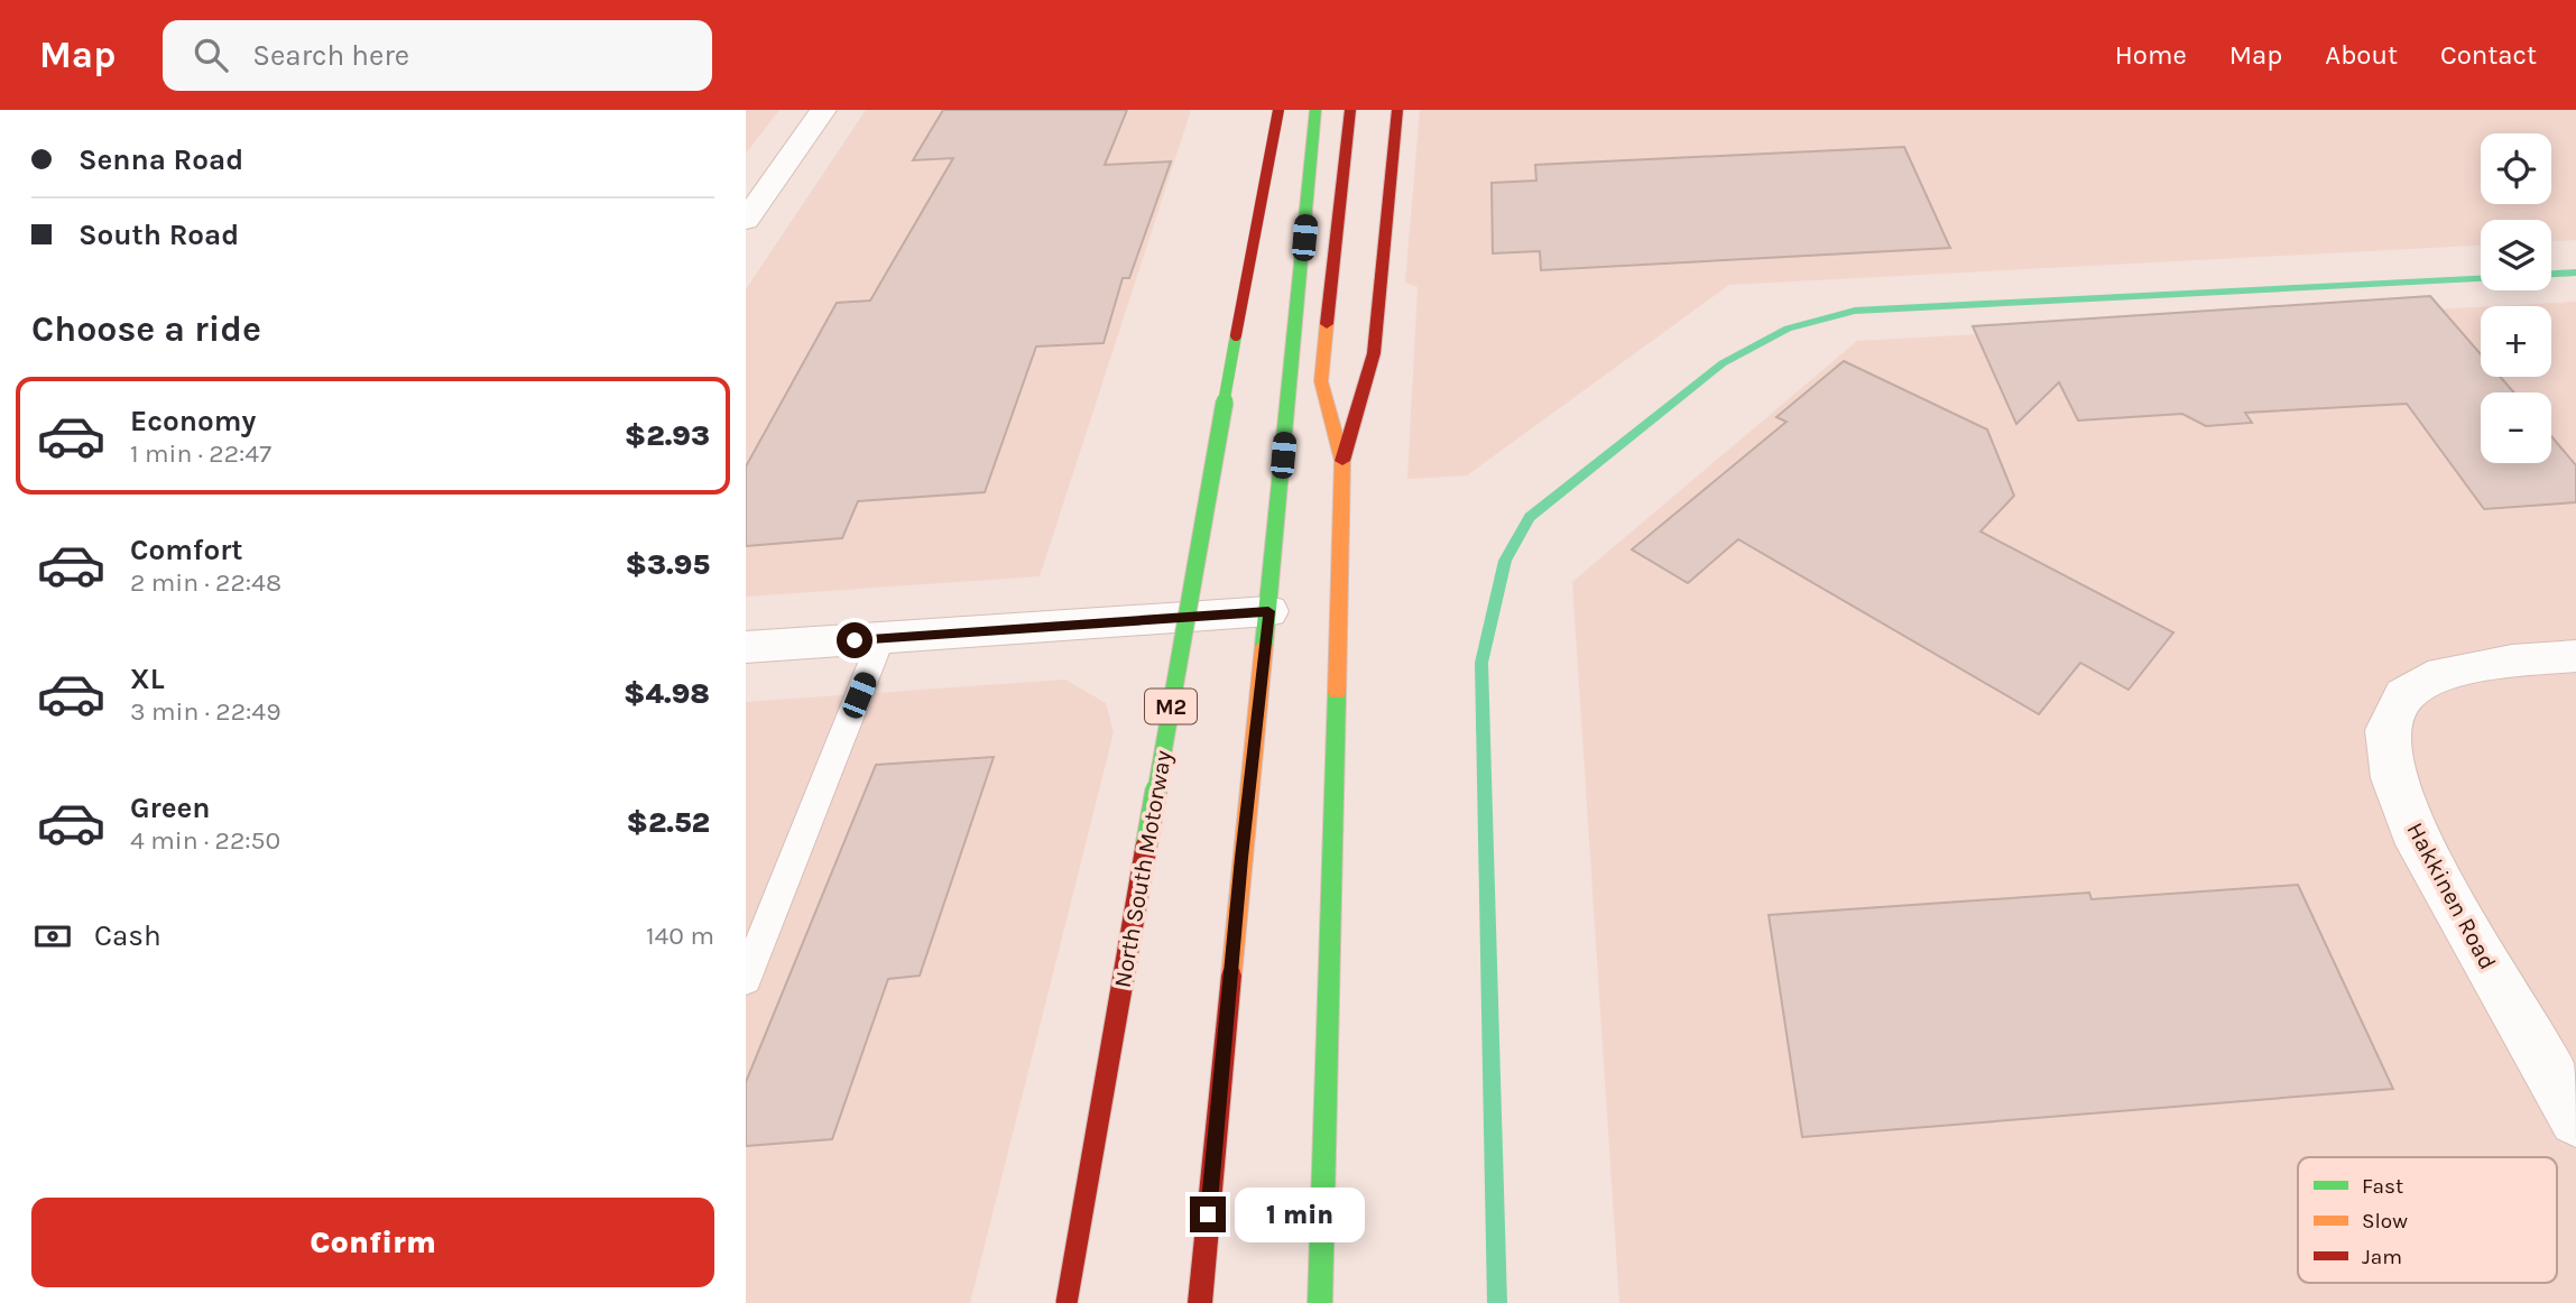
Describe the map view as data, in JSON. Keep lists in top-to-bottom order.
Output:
{
  "streets": {
    "main road": ["M2", "North South Motorway"],
    "street": ["Hakkinen Road"]
  },
  "legend": ["Fast", "Slow", "Jam"],
  "page": {
    "header": "Map",
    "search": "Search here",
    "nav": [
      "Home",
      "Map",
      "About",
      "Contact"
    ],
    "banner": ["Senna Road", "South Road"],
    "map_buttons": ["+", "−"],
    "heading": "Choose a ride",
    "list": [
      {
        "name": "Economy",
        "note": "1 min · 22:47",
        "value": "$2.93"
      },
      {
        "name": "Comfort",
        "note": "2 min · 22:48",
        "value": "$3.95"
      },
      {
        "name": "XL",
        "note": "3 min · 22:49",
        "value": "$4.98"
      },
      {
        "name": "Green",
        "note": "4 min · 22:50",
        "value": "$2.52"
      }
    ],
    "pay": ["Cash", "140 m"],
    "buttons": "Confirm",
    "bubble": "1 min"
  }
}
